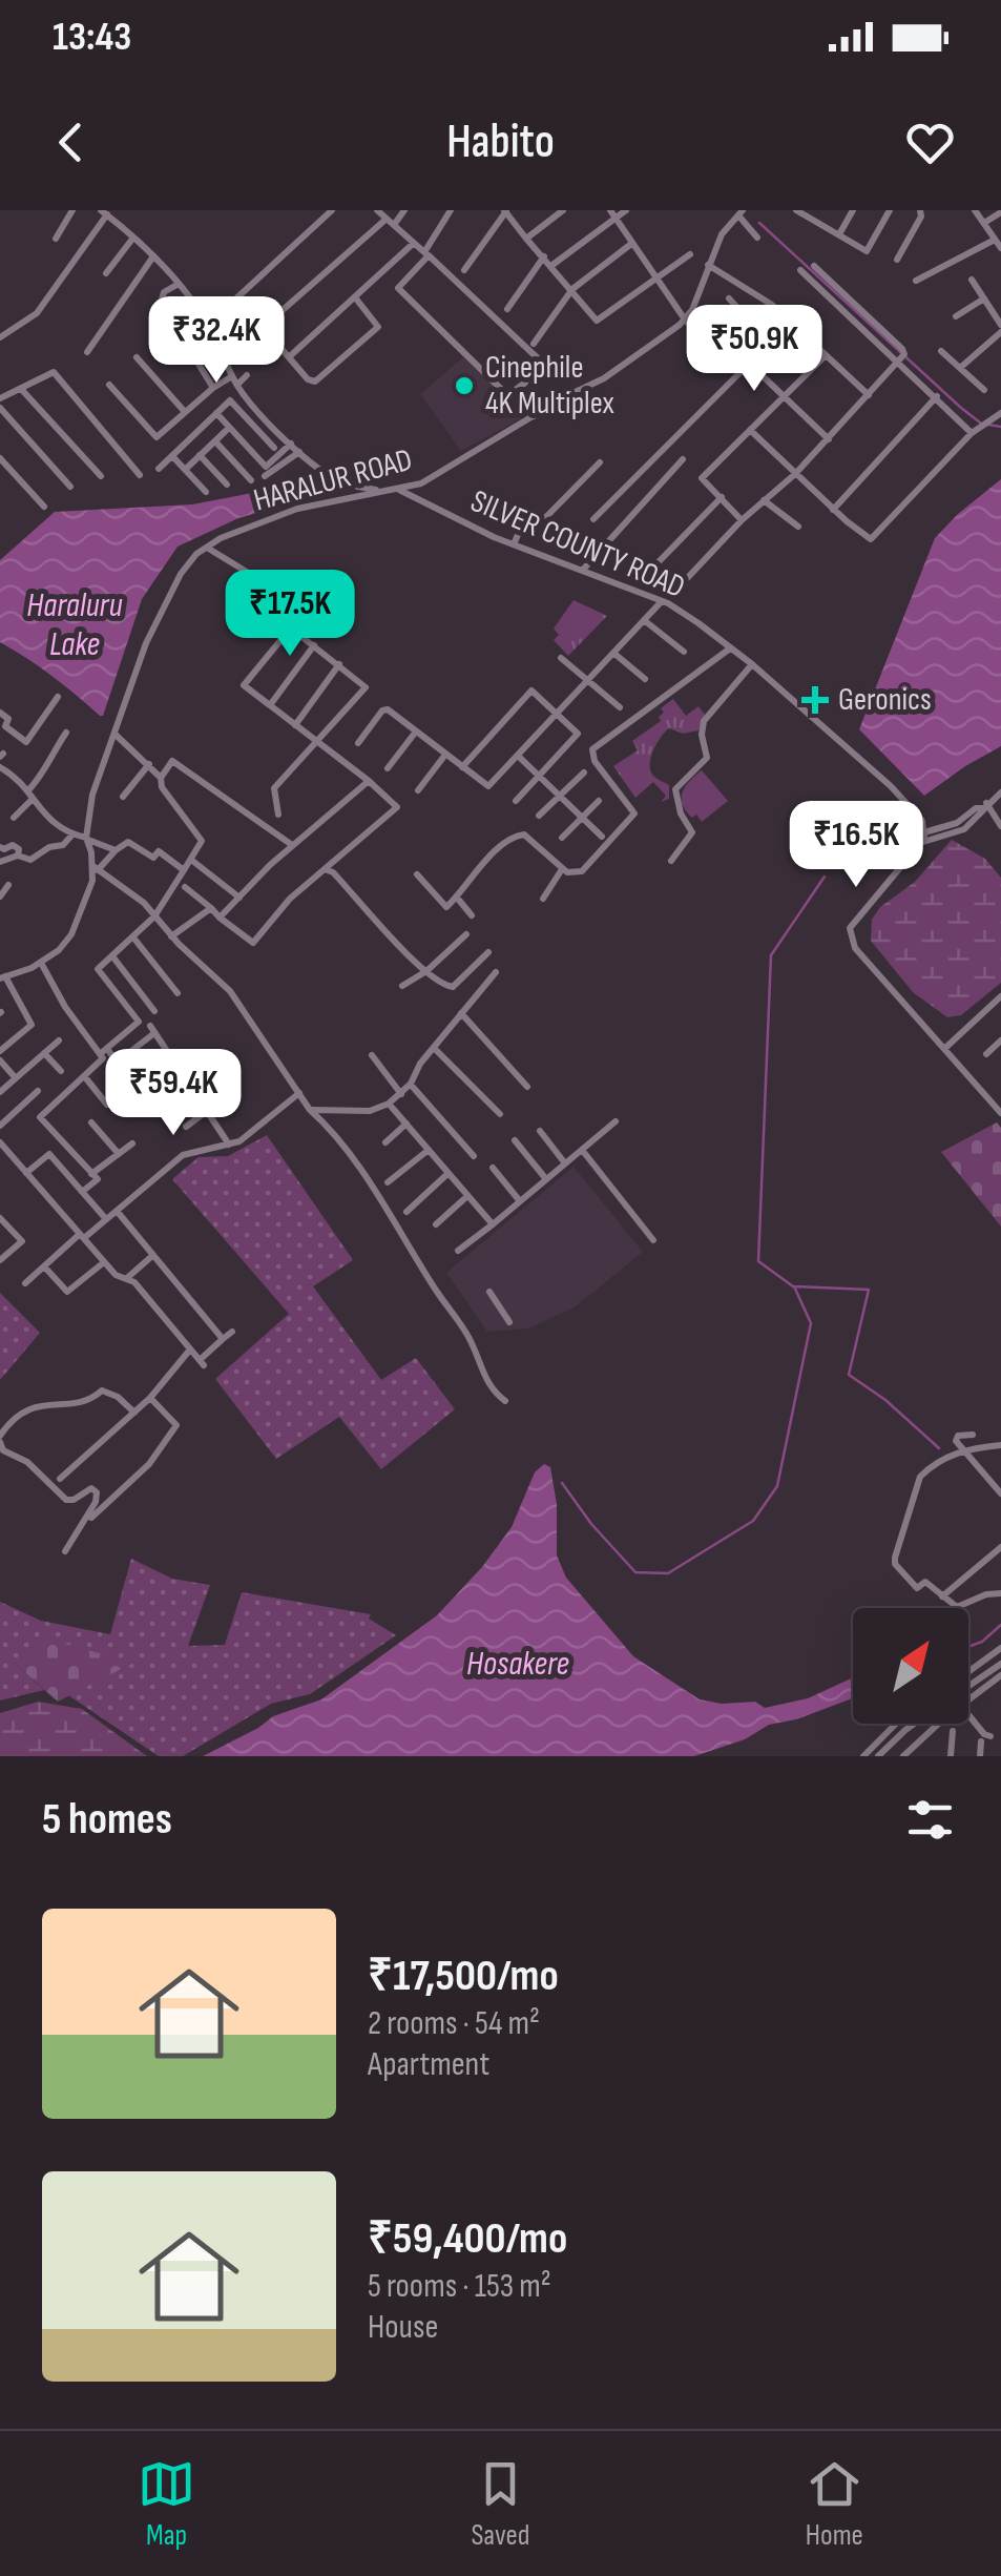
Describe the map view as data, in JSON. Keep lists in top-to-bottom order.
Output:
{
  "streets": {
    "street": ["HARALUR ROAD", "SILVER COUNTY ROAD"]
  },
  "crossings": [
    ["HARALUR ROAD", "SILVER COUNTY ROAD"]
  ],
  "water": ["Haraluru Lake", "Hosakere"],
  "places": {
    "other": ["Cinephile 4K Multiplex"],
    "health": ["Geronics"]
  },
  "north": "top right",
  "page": {
    "status": "13:43",
    "header": "Habito",
    "price": [
      "₹32.4K",
      "₹50.9K",
      "₹17.5K",
      "₹16.5K",
      "₹59.4K"
    ],
    "heading": "5 homes",
    "list": [
      {
        "name": "₹17,500/mo",
        "note": "2 rooms · 54 m² · Apartment"
      },
      {
        "name": "₹59,400/mo",
        "note": "5 rooms · 153 m² · House"
      }
    ],
    "tabs": ["Map", "Saved", "Home"]
  }
}
